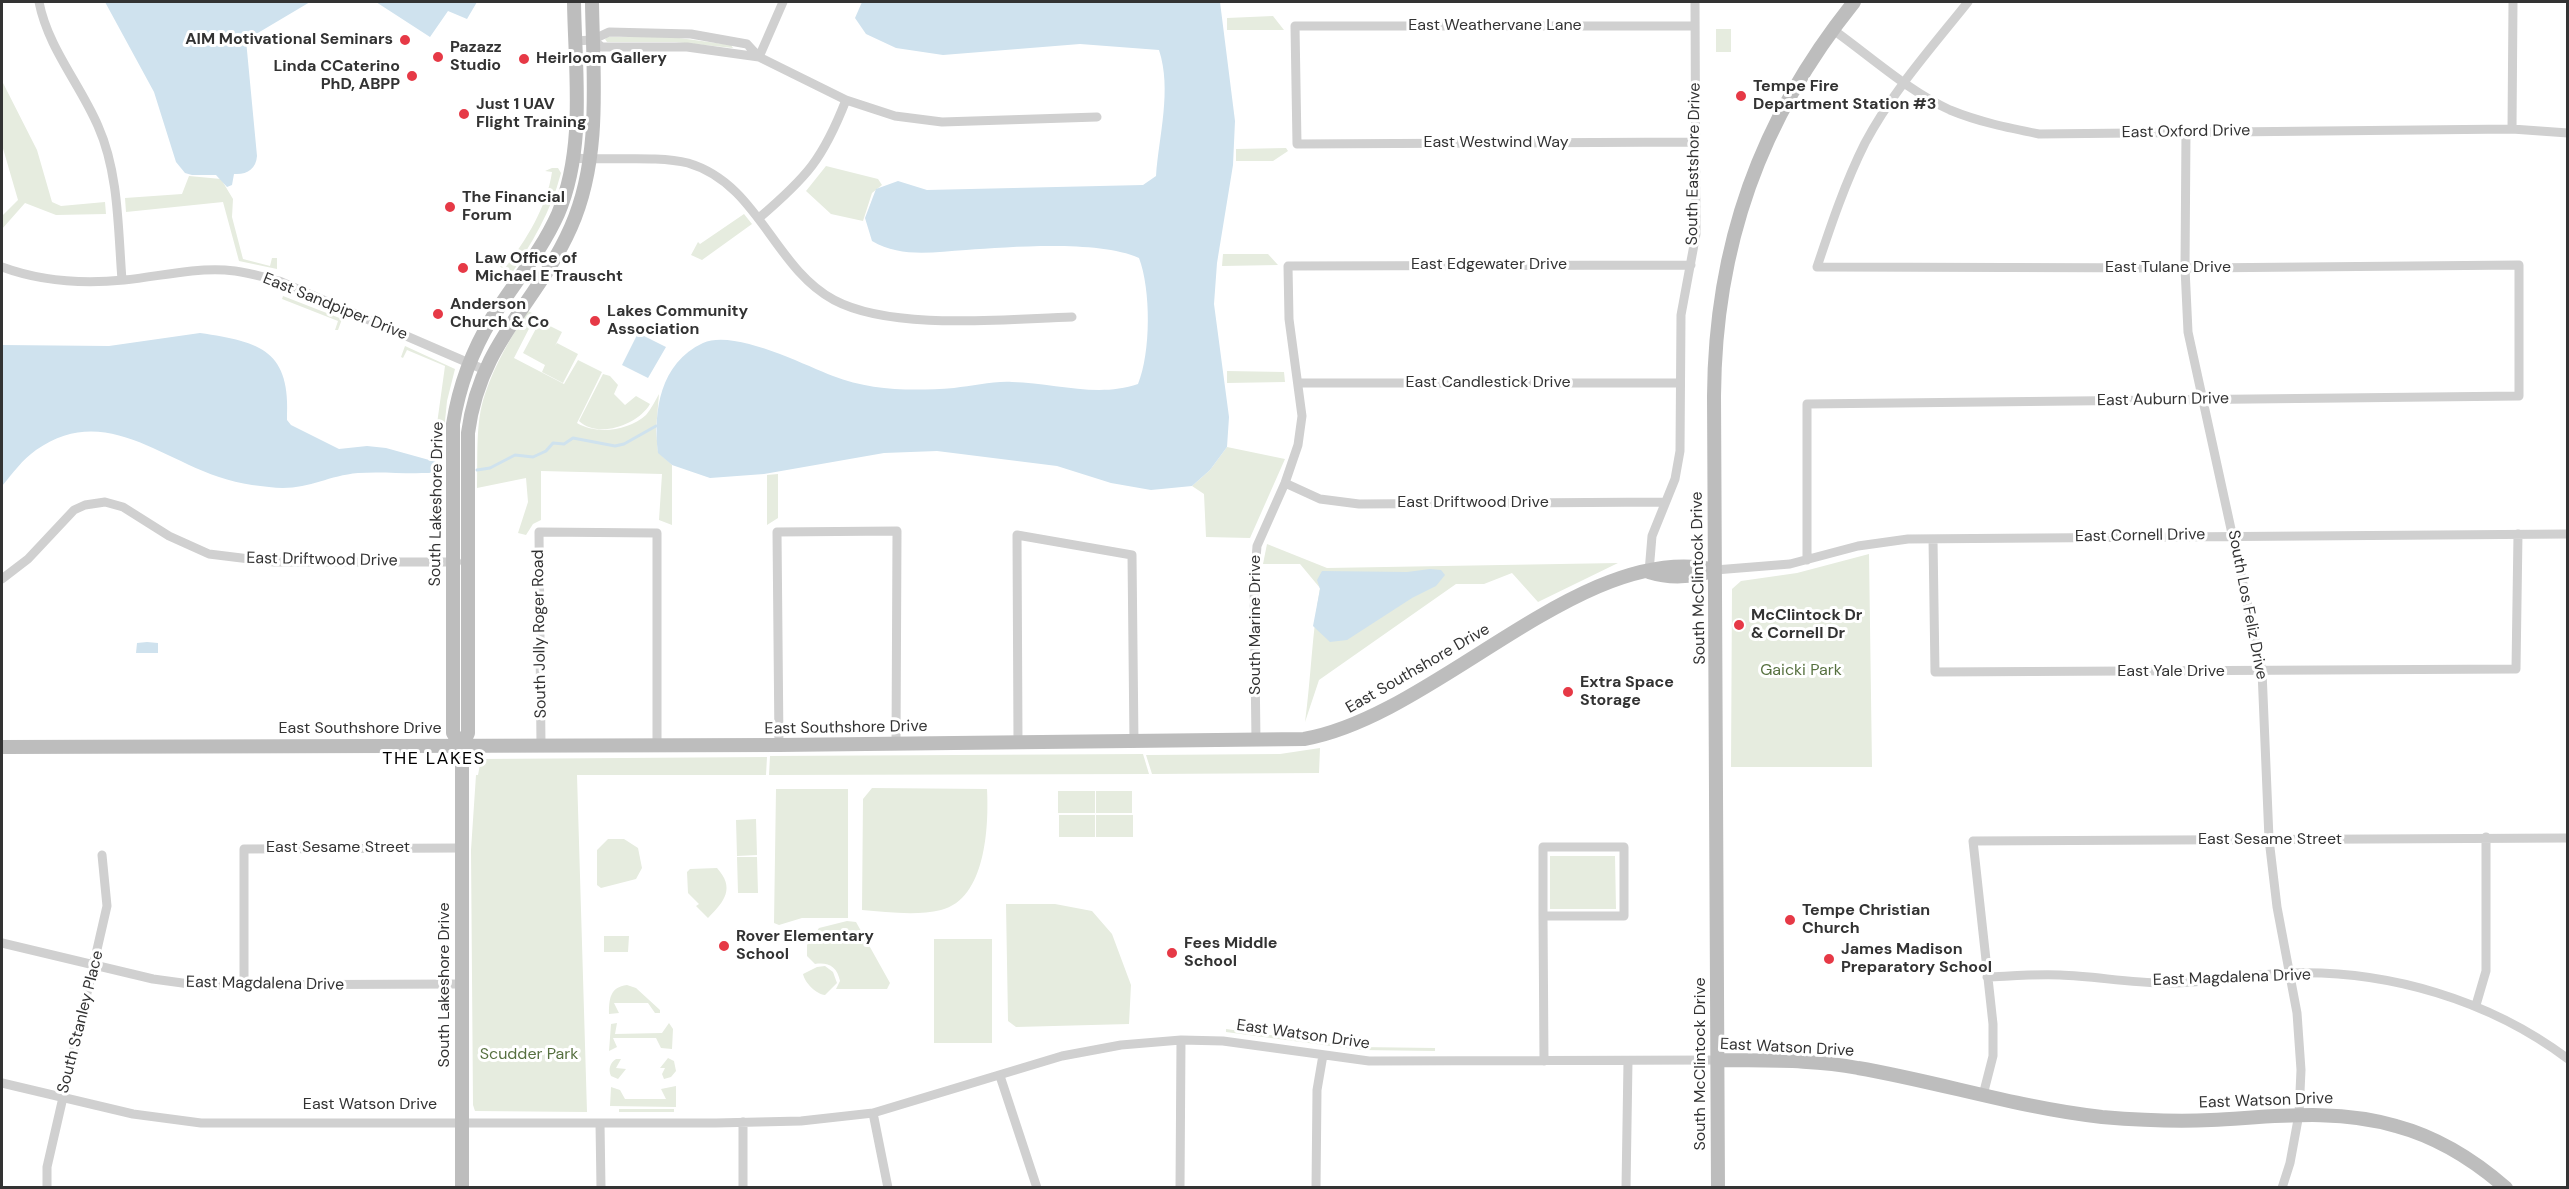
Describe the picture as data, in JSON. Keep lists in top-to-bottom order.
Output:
{
  "streets": {
    "street": [
      "East Weathervane Lane",
      "East Oxford Drive",
      "East Westwind Way",
      "South Eastshore Drive",
      "East Edgewater Drive",
      "East Tulane Drive",
      "East Sandpiper Drive",
      "East Candlestick Drive",
      "East Auburn Drive",
      "East Driftwood Drive",
      "South Lakeshore Drive",
      "East Cornell Drive",
      "South McClintock Drive",
      "South Los Feliz Drive",
      "South Marine Drive",
      "South Jolly Roger Road",
      "East Southshore Drive",
      "East Yale Drive",
      "East Sesame Street",
      "East Magdalena Drive",
      "South Stanley Place",
      "East Watson Drive"
    ]
  },
  "crossings": [
    ["East Weathervane Lane", "East Westwind Way"],
    ["East Weathervane Lane", "South Eastshore Drive"],
    ["East Oxford Drive", "East Tulane Drive"],
    ["East Oxford Drive", "South McClintock Drive"],
    ["East Oxford Drive", "South Los Feliz Drive"],
    ["East Westwind Way", "South Eastshore Drive"],
    ["South Eastshore Drive", "East Edgewater Drive"],
    ["South Eastshore Drive", "East Candlestick Drive"],
    ["South Eastshore Drive", "East Driftwood Drive"],
    ["South Eastshore Drive", "East Southshore Drive"],
    ["East Edgewater Drive", "South Marine Drive"],
    ["East Tulane Drive", "East Auburn Drive"],
    ["East Tulane Drive", "South Los Feliz Drive"],
    ["East Sandpiper Drive", "South Lakeshore Drive"],
    ["East Candlestick Drive", "South Marine Drive"],
    ["East Auburn Drive", "East Cornell Drive"],
    ["East Auburn Drive", "South Los Feliz Drive"],
    ["East Driftwood Drive", "South Lakeshore Drive"],
    ["East Driftwood Drive", "South Marine Drive"],
    ["South Lakeshore Drive", "East Southshore Drive"],
    ["South Lakeshore Drive", "East Sesame Street"],
    ["South Lakeshore Drive", "East Magdalena Drive"],
    ["South Lakeshore Drive", "East Watson Drive"],
    ["East Cornell Drive", "South McClintock Drive"],
    ["East Cornell Drive", "South Los Feliz Drive"],
    ["East Cornell Drive", "East Southshore Drive"],
    ["East Cornell Drive", "East Yale Drive"],
    ["South McClintock Drive", "East Southshore Drive"],
    ["South McClintock Drive", "East Watson Drive"],
    ["South Los Feliz Drive", "East Yale Drive"],
    ["South Los Feliz Drive", "East Sesame Street"],
    ["South Los Feliz Drive", "East Magdalena Drive"],
    ["South Los Feliz Drive", "East Watson Drive"],
    ["South Marine Drive", "East Southshore Drive"],
    ["South Jolly Roger Road", "East Southshore Drive"],
    ["East Sesame Street", "East Magdalena Drive"],
    ["East Magdalena Drive", "South Stanley Place"],
    ["South Stanley Place", "East Watson Drive"]
  ],
  "districts": ["THE LAKES"],
  "parks": ["Gaicki Park", "Scudder Park"],
  "places": [
    "AIM Motivational Seminars",
    "Pazazz Studio",
    "Heirloom Gallery",
    "Linda CCaterino PhD, ABPP",
    "Tempe Fire Department Station #3",
    "Just 1 UAV Flight Training",
    "The Financial Forum",
    "Law Office of Michael E Trauscht",
    "Anderson Church & Co",
    "Lakes Community Association",
    "McClintock Dr & Cornell Dr",
    "Extra Space Storage",
    "Tempe Christian Church",
    "Rover Elementary School",
    "Fees Middle School",
    "James Madison Preparatory School"
  ]
}
